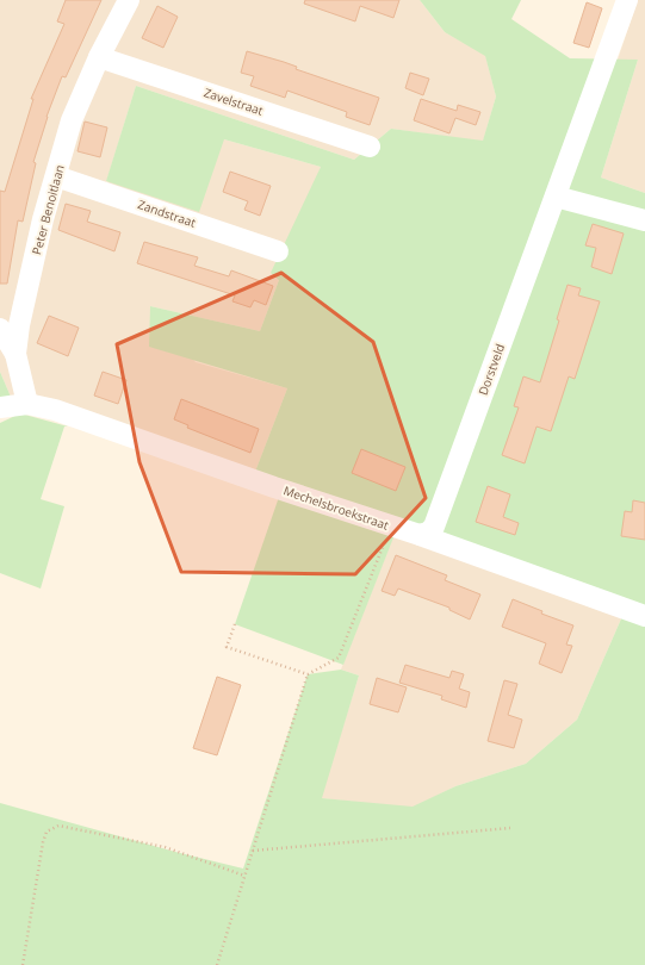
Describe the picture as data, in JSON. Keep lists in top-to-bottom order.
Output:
{
  "streets": {
    "street": [
      "Zavelstraat",
      "Peter Benoitlaan",
      "Zandstraat",
      "Dorstveld",
      "Mechelsbroekstraat"
    ]
  },
  "crossings": [
    ["Zavelstraat", "Peter Benoitlaan"],
    ["Peter Benoitlaan", "Zandstraat"],
    ["Peter Benoitlaan", "Mechelsbroekstraat"],
    ["Dorstveld", "Mechelsbroekstraat"]
  ]
}
